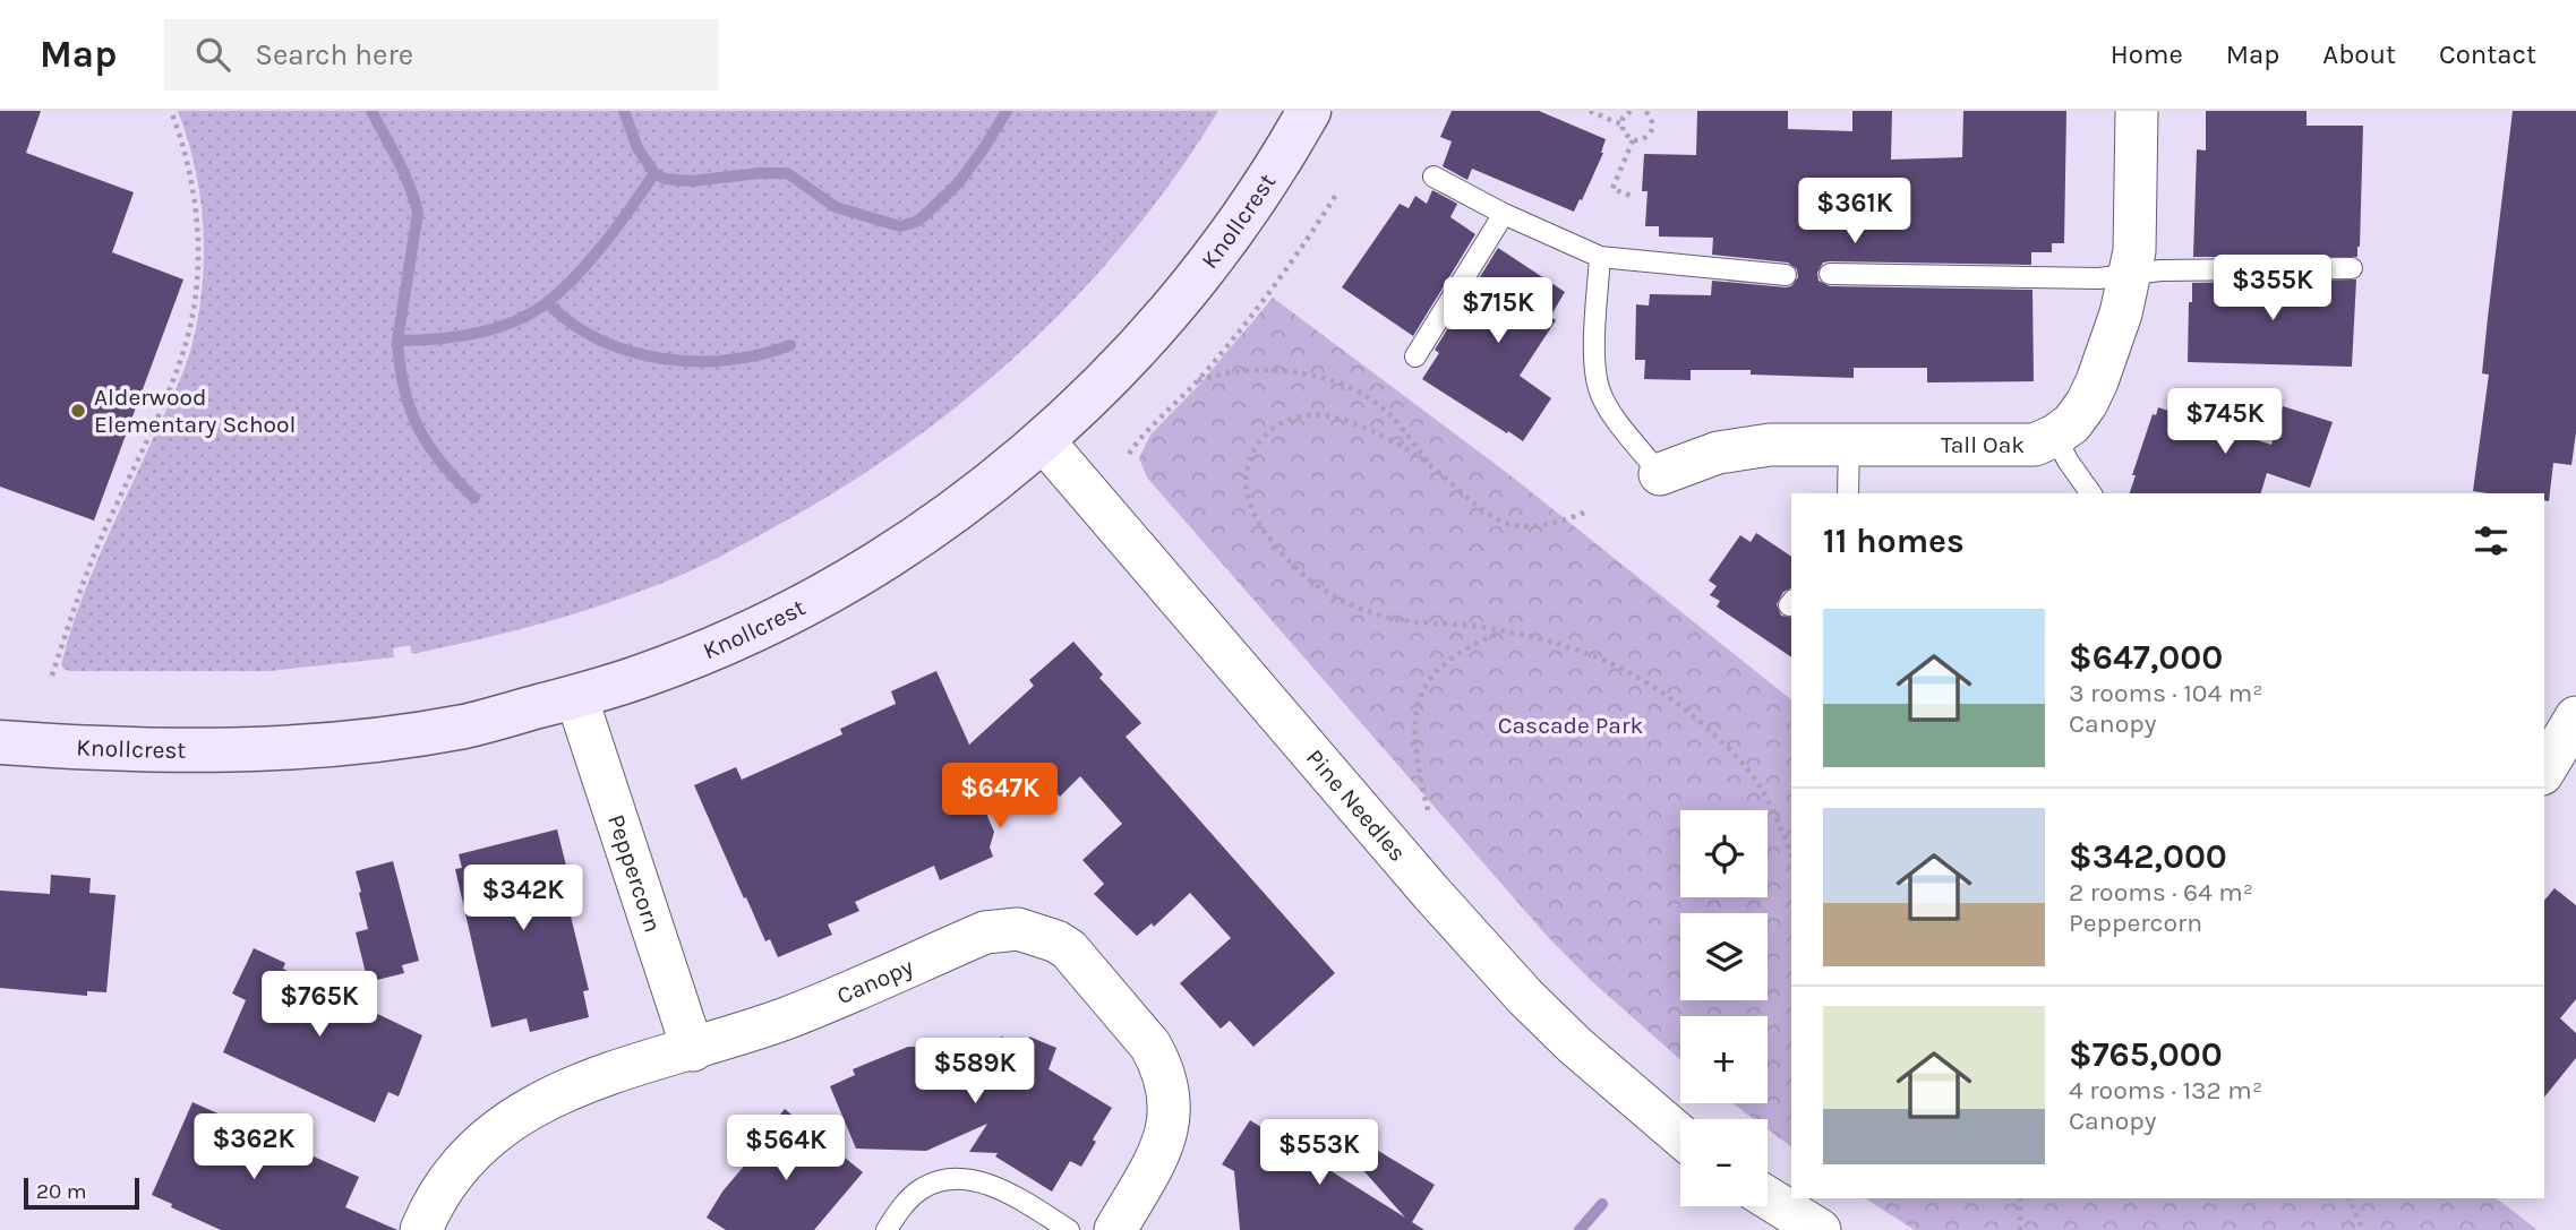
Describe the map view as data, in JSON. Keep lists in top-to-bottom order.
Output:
{
  "streets": {
    "street": [
      "Knollcrest",
      "Tall Oak",
      "Pine Needles",
      "Peppercorn",
      "Canopy"
    ]
  },
  "crossings": [
    ["Knollcrest", "Pine Needles"],
    ["Knollcrest", "Peppercorn"],
    ["Peppercorn", "Canopy"]
  ],
  "parks": ["Cascade Park"],
  "places": ["Alderwood Elementary School"],
  "scale_bar": "20 m",
  "page": {
    "header": "Map",
    "search": "Search here",
    "nav": [
      "Home",
      "Map",
      "About",
      "Contact"
    ],
    "price": [
      "$361K",
      "$355K",
      "$715K",
      "$745K",
      "$647K",
      "$342K",
      "$765K",
      "$589K",
      "$362K",
      "$564K",
      "$553K"
    ],
    "heading": "11 homes",
    "list": [
      {
        "name": "$647,000",
        "note": "3 rooms · 104 m² · Canopy"
      },
      {
        "name": "$342,000",
        "note": "2 rooms · 64 m² · Peppercorn"
      },
      {
        "name": "$765,000",
        "note": "4 rooms · 132 m² · Canopy"
      }
    ],
    "map_buttons": ["+", "−"],
    "scale": "20 m"
  }
}
